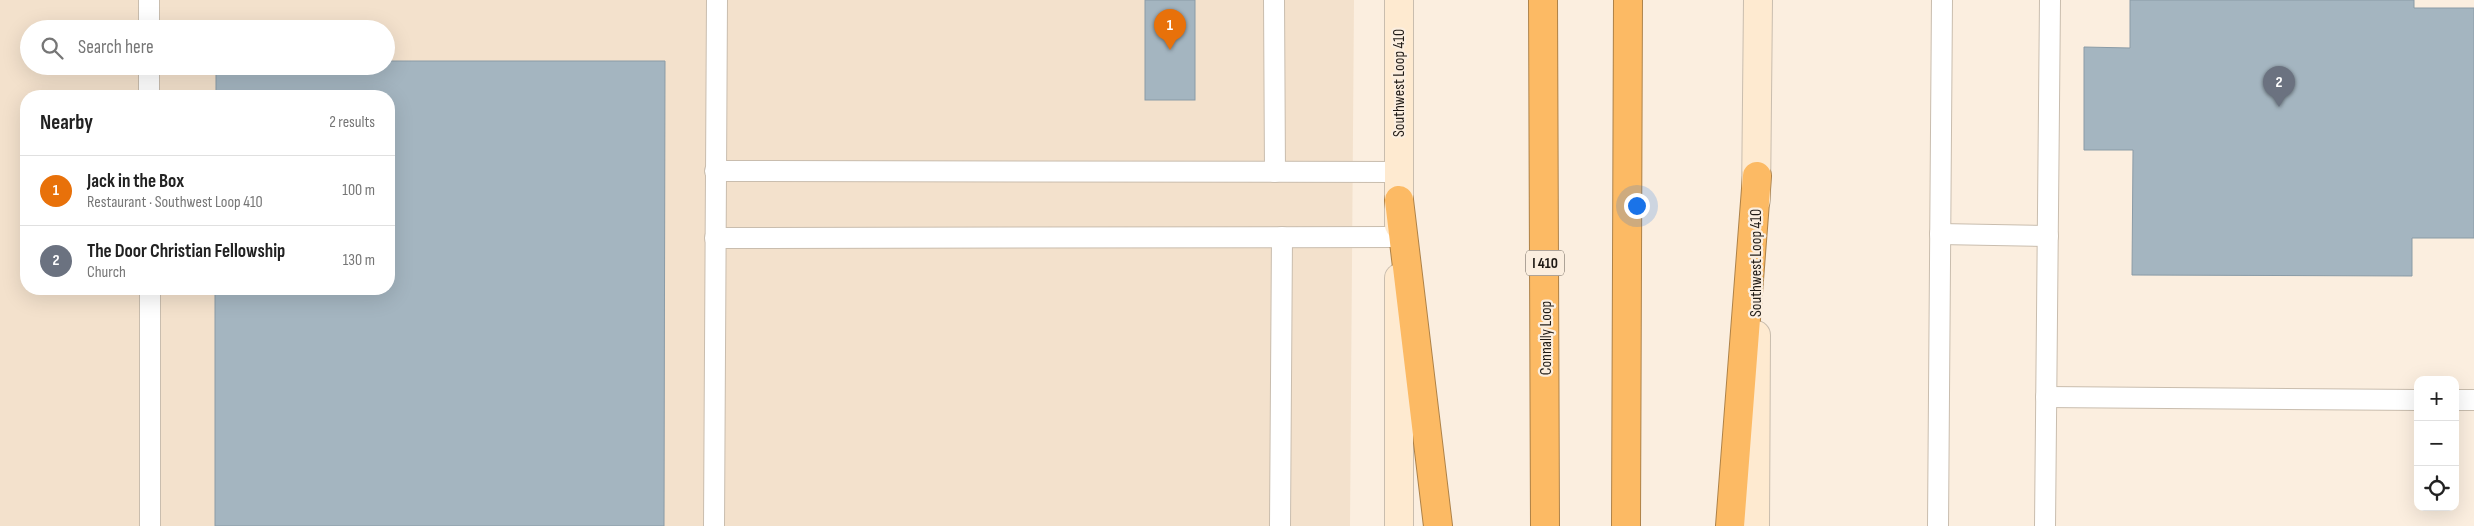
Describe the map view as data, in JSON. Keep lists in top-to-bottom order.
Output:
{
  "streets": {
    "highway": ["I 410", "Connally Loop"],
    "main road": ["Southwest Loop 410"]
  },
  "page": {
    "pins": ["1", "2"],
    "search": "Search here",
    "heading": ["Nearby", "2 results"],
    "list": [
      {
        "mark": "1",
        "name": "Jack in the Box",
        "note": "Restaurant · Southwest Loop 410",
        "value": "100 m"
      },
      {
        "mark": "2",
        "name": "The Door Christian Fellowship",
        "note": "Church",
        "value": "130 m"
      }
    ],
    "map_buttons": ["+", "−"]
  }
}
